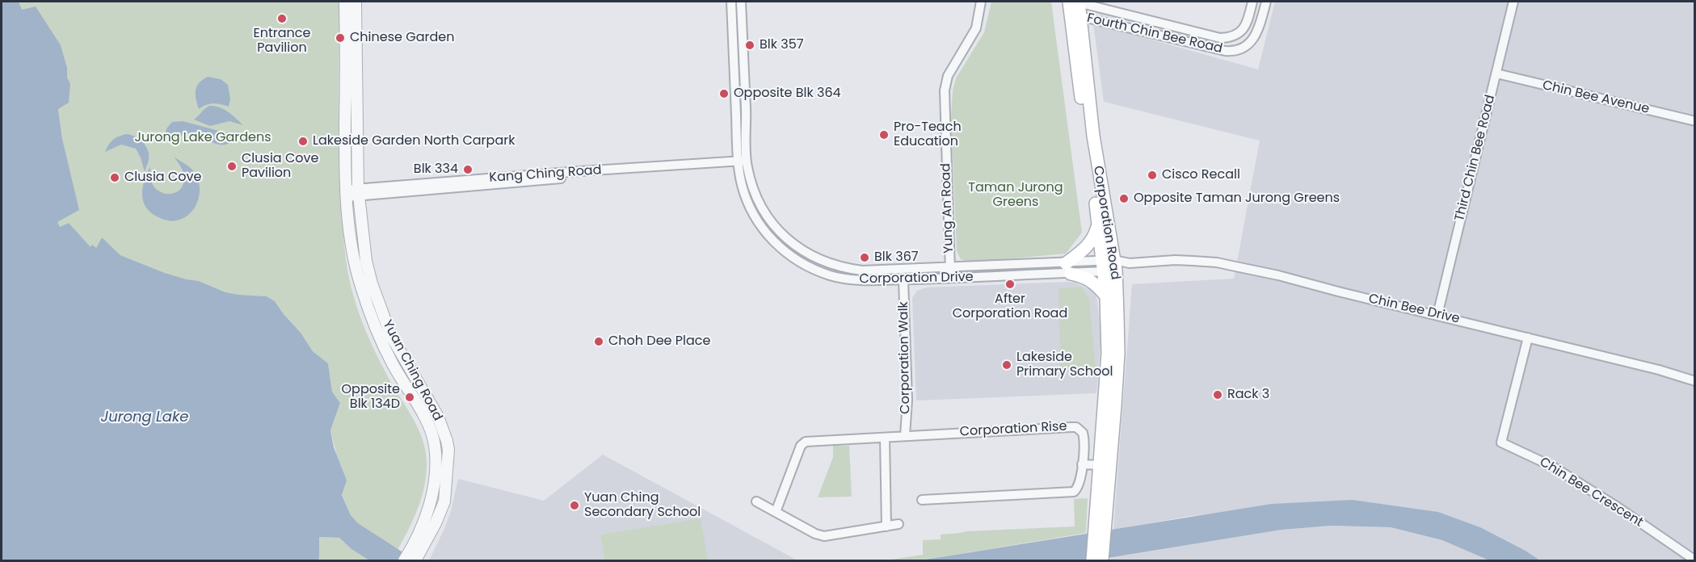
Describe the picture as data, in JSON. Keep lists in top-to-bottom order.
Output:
{
  "streets": {
    "main road": ["Corporation Road"],
    "street": [
      "Fourth Chin Bee Road",
      "Chin Bee Avenue",
      "Third Chin Bee Road",
      "Kang Ching Road",
      "Yung An Road",
      "Corporation Drive",
      "Chin Bee Drive",
      "Corporation Walk",
      "Yuan Ching Road",
      "Corporation Rise",
      "Chin Bee Crescent"
    ]
  },
  "crossings": [
    ["Fourth Chin Bee Road", "Corporation Road"],
    ["Chin Bee Avenue", "Third Chin Bee Road"],
    ["Third Chin Bee Road", "Chin Bee Drive"],
    ["Kang Ching Road", "Corporation Drive"],
    ["Kang Ching Road", "Yuan Ching Road"],
    ["Yung An Road", "Corporation Drive"],
    ["Corporation Road", "Corporation Drive"],
    ["Corporation Road", "Chin Bee Drive"],
    ["Corporation Drive", "Chin Bee Drive"],
    ["Corporation Drive", "Corporation Walk"],
    ["Chin Bee Drive", "Chin Bee Crescent"],
    ["Corporation Walk", "Corporation Rise"]
  ],
  "water": ["Jurong Lake"],
  "parks": ["Jurong Lake Gardens", "Taman Jurong Greens"],
  "places": [
    "Entrance Pavilion",
    "Chinese Garden",
    "Blk 357",
    "Opposite Blk 364",
    "Pro-Teach Education",
    "Lakeside Garden North Carpark",
    "Clusia Cove Pavilion",
    "Blk 334",
    "Cisco Recall",
    "Clusia Cove",
    "Opposite Taman Jurong Greens",
    "Blk 367",
    "After Corporation Road",
    "Choh Dee Place",
    "Lakeside Primary School",
    "Rack 3",
    "Opposite Blk 134D",
    "Yuan Ching Secondary School"
  ]
}
